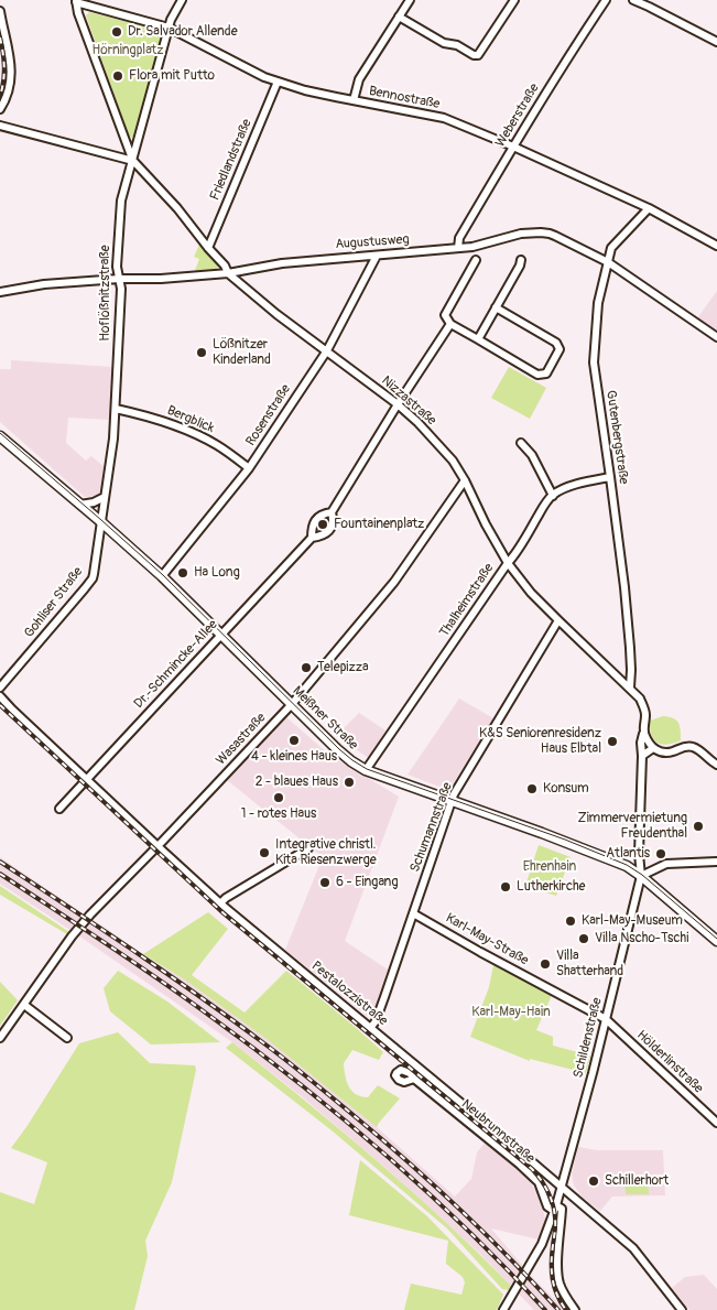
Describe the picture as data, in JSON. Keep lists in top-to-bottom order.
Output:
{
  "streets": {
    "main road": ["Meißner Straße"],
    "street": [
      "Bennostraße",
      "Weberstraße",
      "Friedlandstraße",
      "Augustusweg",
      "Hoflößnitzstraße",
      "Nizzastraße",
      "Rosenstraße",
      "Bergblick",
      "Gutenbergstraße",
      "Thalheimstraße",
      "Gohliser Straße",
      "Dr.-Schmincke-Allee",
      "Wasastraße",
      "Schumannstraße",
      "Karl-May-Straße",
      "Pestalozzistraße",
      "Schildenstraße",
      "Hölderlinstraße",
      "Neubrunnstraße"
    ]
  },
  "crossings": [
    ["Bennostraße", "Weberstraße"],
    ["Bennostraße", "Friedlandstraße"],
    ["Bennostraße", "Hoflößnitzstraße"],
    ["Bennostraße", "Gutenbergstraße"],
    ["Weberstraße", "Augustusweg"],
    ["Friedlandstraße", "Nizzastraße"],
    ["Augustusweg", "Hoflößnitzstraße"],
    ["Augustusweg", "Nizzastraße"],
    ["Augustusweg", "Rosenstraße"],
    ["Augustusweg", "Gutenbergstraße"],
    ["Hoflößnitzstraße", "Nizzastraße"],
    ["Hoflößnitzstraße", "Bergblick"],
    ["Hoflößnitzstraße", "Gohliser Straße"],
    ["Hoflößnitzstraße", "Meißner Straße"],
    ["Nizzastraße", "Rosenstraße"],
    ["Nizzastraße", "Gutenbergstraße"],
    ["Nizzastraße", "Thalheimstraße"],
    ["Nizzastraße", "Dr.-Schmincke-Allee"],
    ["Nizzastraße", "Wasastraße"],
    ["Nizzastraße", "Schumannstraße"],
    ["Rosenstraße", "Bergblick"],
    ["Rosenstraße", "Meißner Straße"],
    ["Gutenbergstraße", "Thalheimstraße"],
    ["Thalheimstraße", "Meißner Straße"],
    ["Gohliser Straße", "Meißner Straße"],
    ["Dr.-Schmincke-Allee", "Meißner Straße"],
    ["Dr.-Schmincke-Allee", "Pestalozzistraße"],
    ["Meißner Straße", "Wasastraße"],
    ["Meißner Straße", "Schumannstraße"],
    ["Meißner Straße", "Schildenstraße"],
    ["Wasastraße", "Pestalozzistraße"],
    ["Schumannstraße", "Karl-May-Straße"],
    ["Schumannstraße", "Pestalozzistraße"],
    ["Karl-May-Straße", "Schildenstraße"],
    ["Karl-May-Straße", "Hölderlinstraße"],
    ["Pestalozzistraße", "Schildenstraße"],
    ["Schildenstraße", "Hölderlinstraße"],
    ["Schildenstraße", "Neubrunnstraße"]
  ],
  "parks": ["Hörningplatz", "Ehrenhain", "Karl-May-Hain"],
  "places": [
    "Dr. Salvador Allende",
    "Flora mit Putto",
    "Lößnitzer Kinderland",
    "Fountainenplatz",
    "Ha Long",
    "Telepizza",
    "4 - kleines Haus",
    "K&S Seniorenresidenz Haus Elbtal",
    "2 - blaues Haus",
    "Konsum",
    "1 - rotes Haus",
    "Zimmervermietung Freudenthal",
    "Integrative christl. Kita Riesenzwerge",
    "Atlantis",
    "6 - Eingang",
    "Lutherkirche",
    "Karl-May-Museum",
    "Villa Nscho-Tschi",
    "Villa Shatterhand",
    "Schillerhort"
  ]
}
